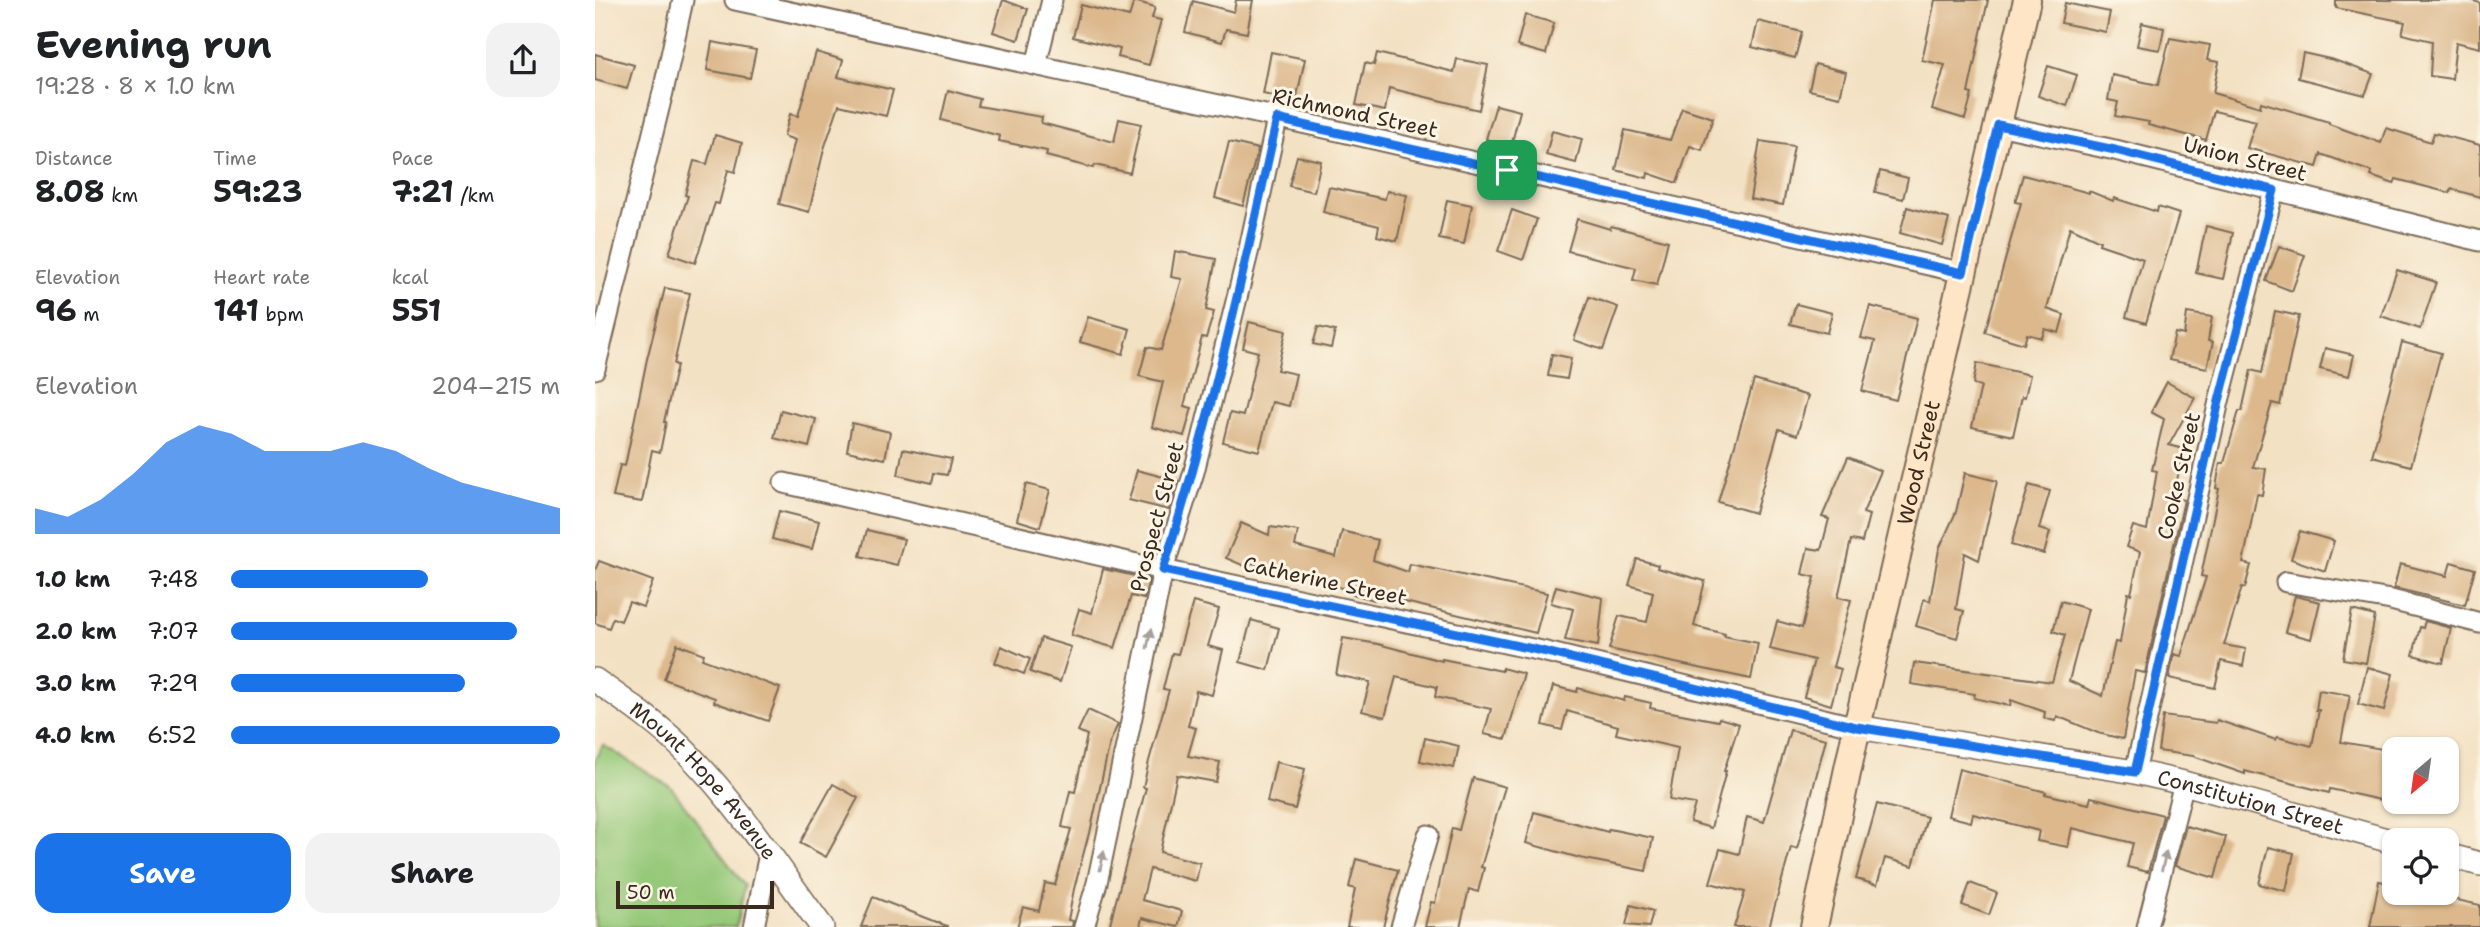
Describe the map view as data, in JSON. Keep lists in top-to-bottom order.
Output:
{
  "streets": {
    "main road": ["Wood Street"],
    "street": [
      "Richmond Street",
      "Union Street",
      "Cooke Street",
      "Prospect Street",
      "Catherine Street",
      "Mount Hope Avenue",
      "Constitution Street"
    ]
  },
  "crossings": [
    ["Richmond Street", "Wood Street"],
    ["Richmond Street", "Prospect Street"],
    ["Union Street", "Wood Street"],
    ["Union Street", "Cooke Street"],
    ["Wood Street", "Catherine Street"],
    ["Wood Street", "Constitution Street"],
    ["Cooke Street", "Constitution Street"],
    ["Prospect Street", "Catherine Street"],
    ["Catherine Street", "Constitution Street"]
  ],
  "one_way": ["Prospect Street"],
  "scale_bar": "50 m",
  "north": "bottom left",
  "page": {
    "heading": ["Evening run", "19:28 · 8 × 1.0 km"],
    "stats": [
      ["Distance", "8.08 km"],
      ["Time", "59:23"],
      ["Pace", "7:21 /km"],
      ["Elevation", "96 m"],
      ["Heart rate", "141 bpm"],
      ["kcal", "551"]
    ],
    "chart": ["Elevation", "204–215 m"],
    "list": [
      {
        "name": "1.0 km",
        "note": "7:48"
      },
      {
        "name": "2.0 km",
        "note": "7:07"
      },
      {
        "name": "3.0 km",
        "note": "7:29"
      },
      {
        "name": "4.0 km",
        "note": "6:52"
      }
    ],
    "buttons": ["Save", "Share"],
    "scale": "50 m"
  }
}
